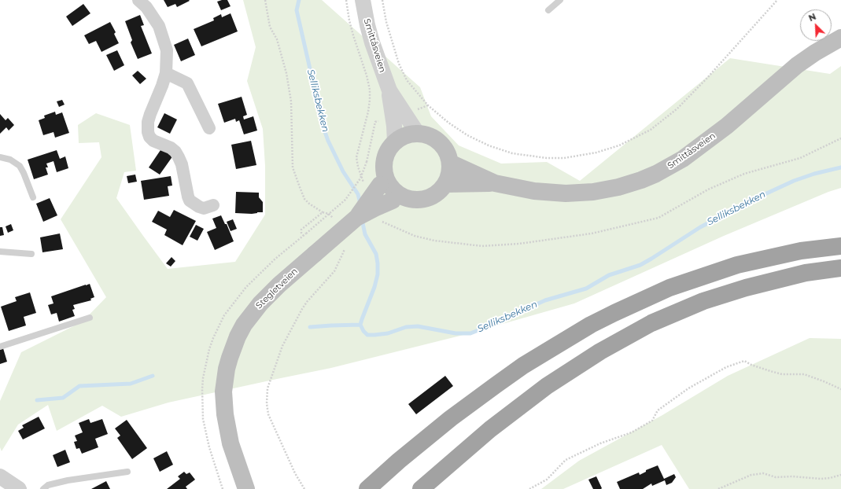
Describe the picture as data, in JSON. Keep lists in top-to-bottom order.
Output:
{
  "streets": {
    "main road": ["Smittåsveien", "Stegletveien"]
  },
  "crossings": [
    ["Smittåsveien", "Stegletveien"]
  ],
  "water": ["Selliksbekken"],
  "north": "top left"
}
